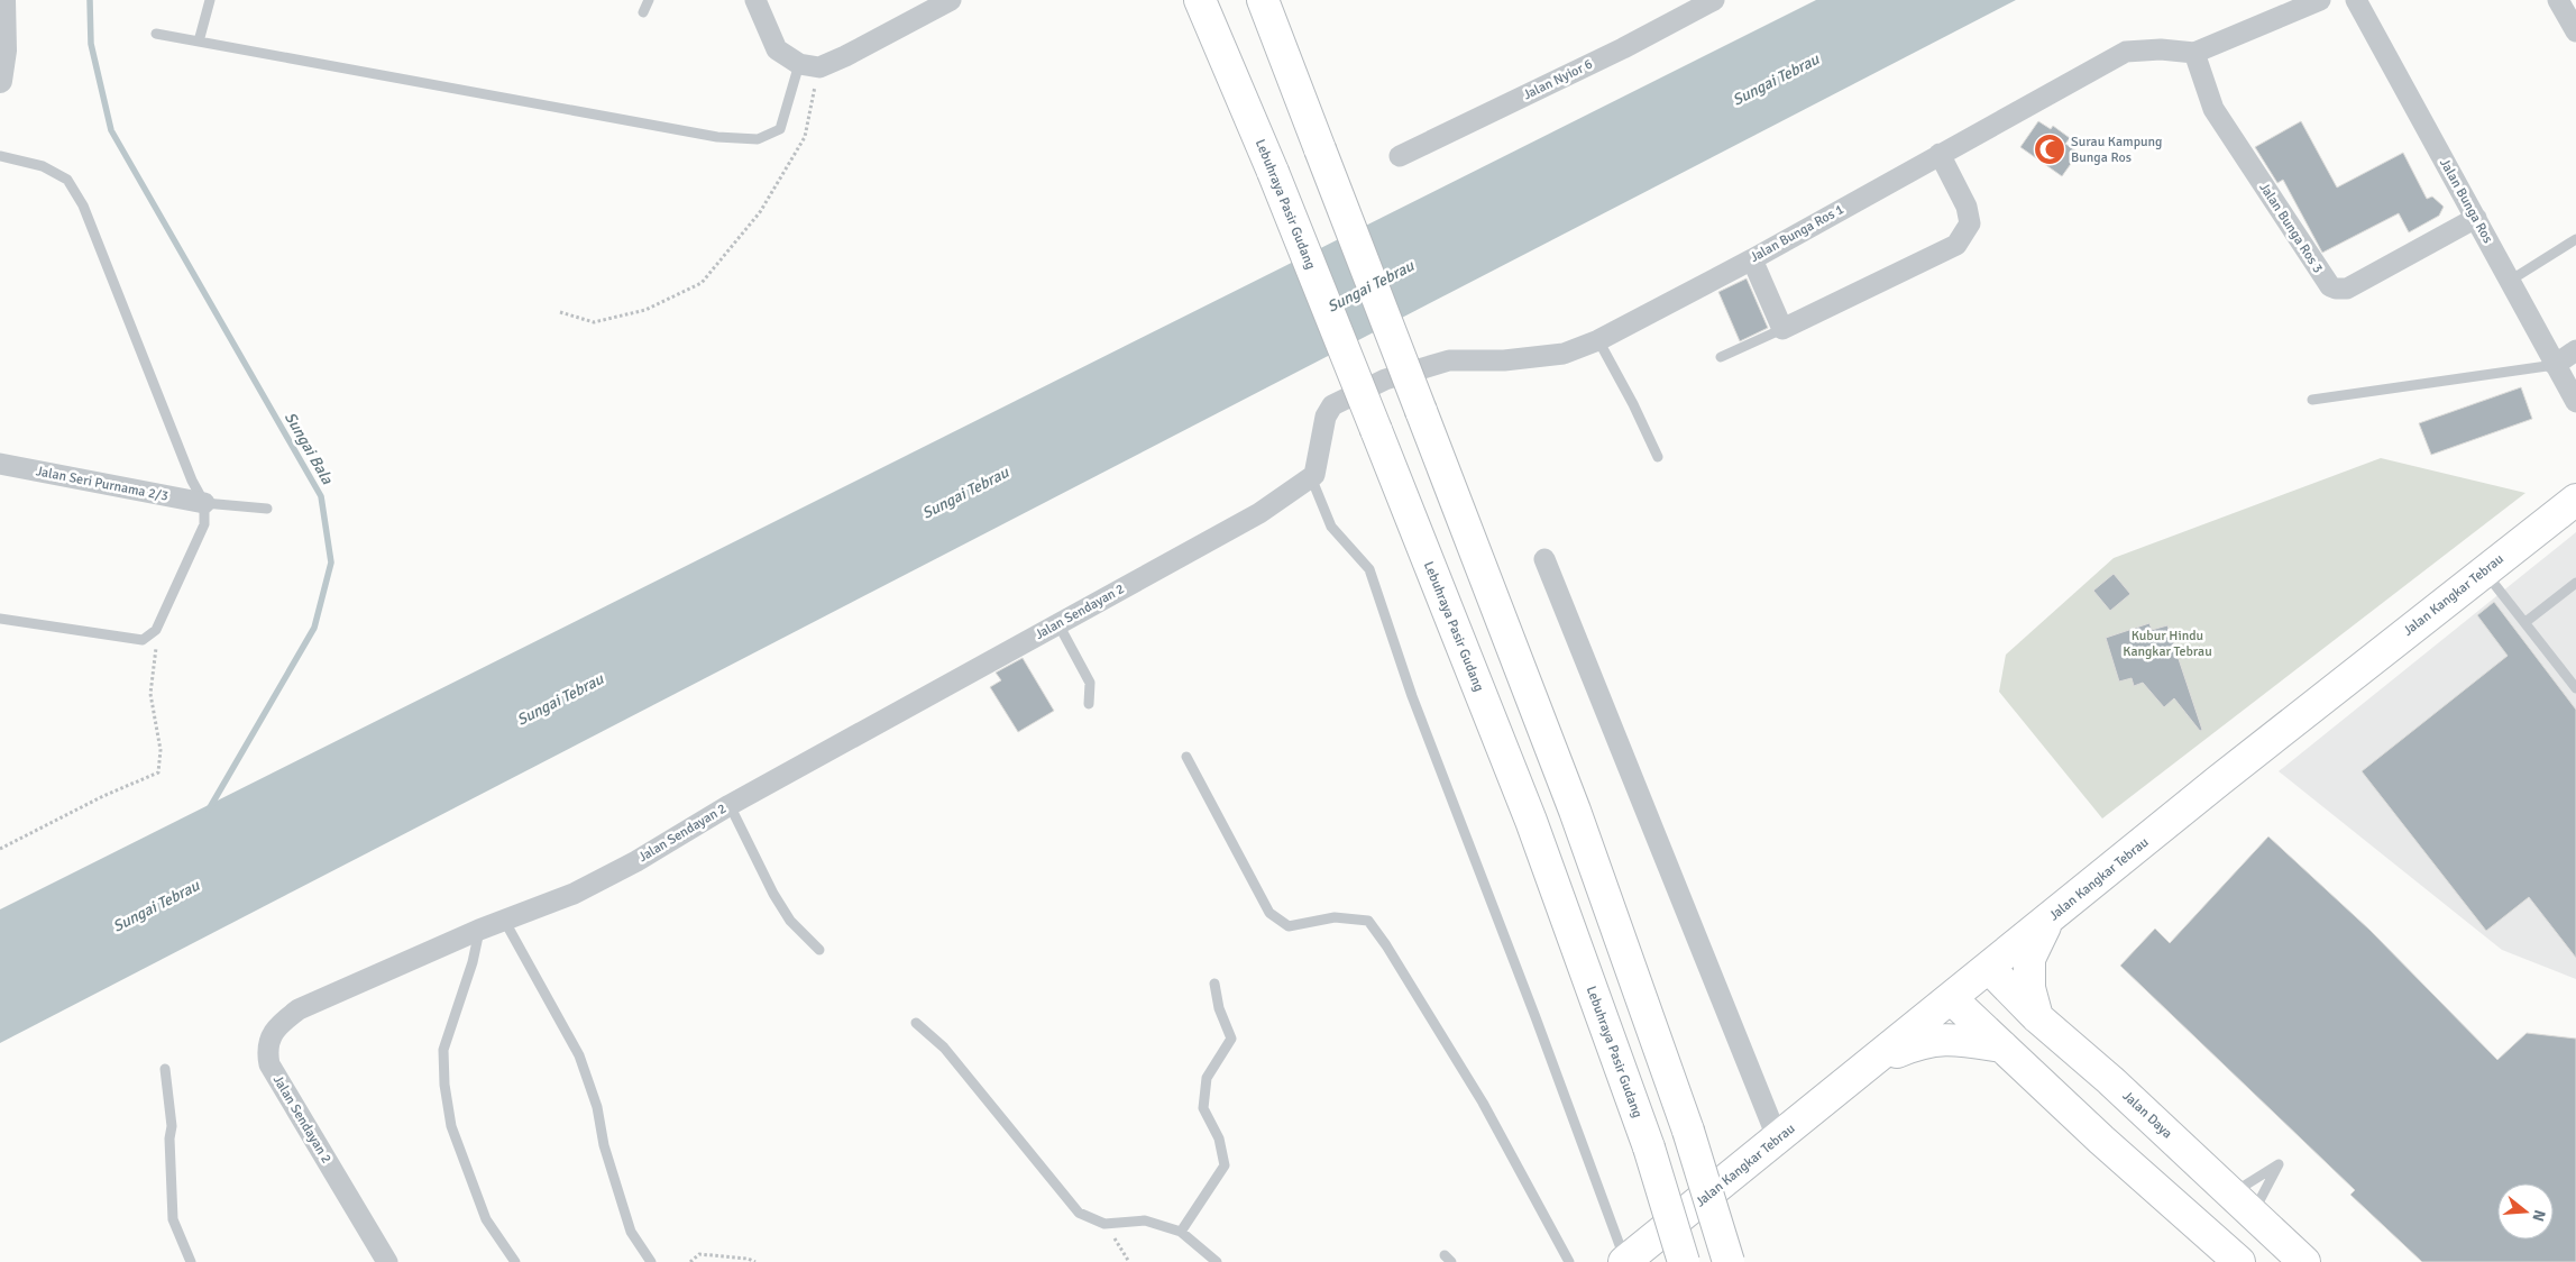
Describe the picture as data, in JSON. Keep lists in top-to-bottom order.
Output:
{
  "streets": {
    "main road": ["Lebuhraya Pasir Gudang", "Jalan Kangkar Tebrau", "Jalan Daya"],
    "street": [
      "Jalan Nyior 6",
      "Jalan Bunga Ros",
      "Jalan Bunga Ros 3",
      "Jalan Bunga Ros 1",
      "Jalan Seri Purnama 2/3",
      "Jalan Sendayan 2"
    ]
  },
  "crossings": [
    ["Jalan Bunga Ros", "Jalan Bunga Ros 3"],
    ["Jalan Bunga Ros 3", "Jalan Bunga Ros 1"],
    ["Jalan Bunga Ros 1", "Jalan Sendayan 2"],
    ["Jalan Kangkar Tebrau", "Jalan Daya"]
  ],
  "water": ["Sungai Tebrau", "Sungai Bala"],
  "parks": ["Kubur Hindu Kangkar Tebrau"],
  "places": {
    "mosque": ["Surau Kampung Bunga Ros"]
  },
  "north": "right"
}
